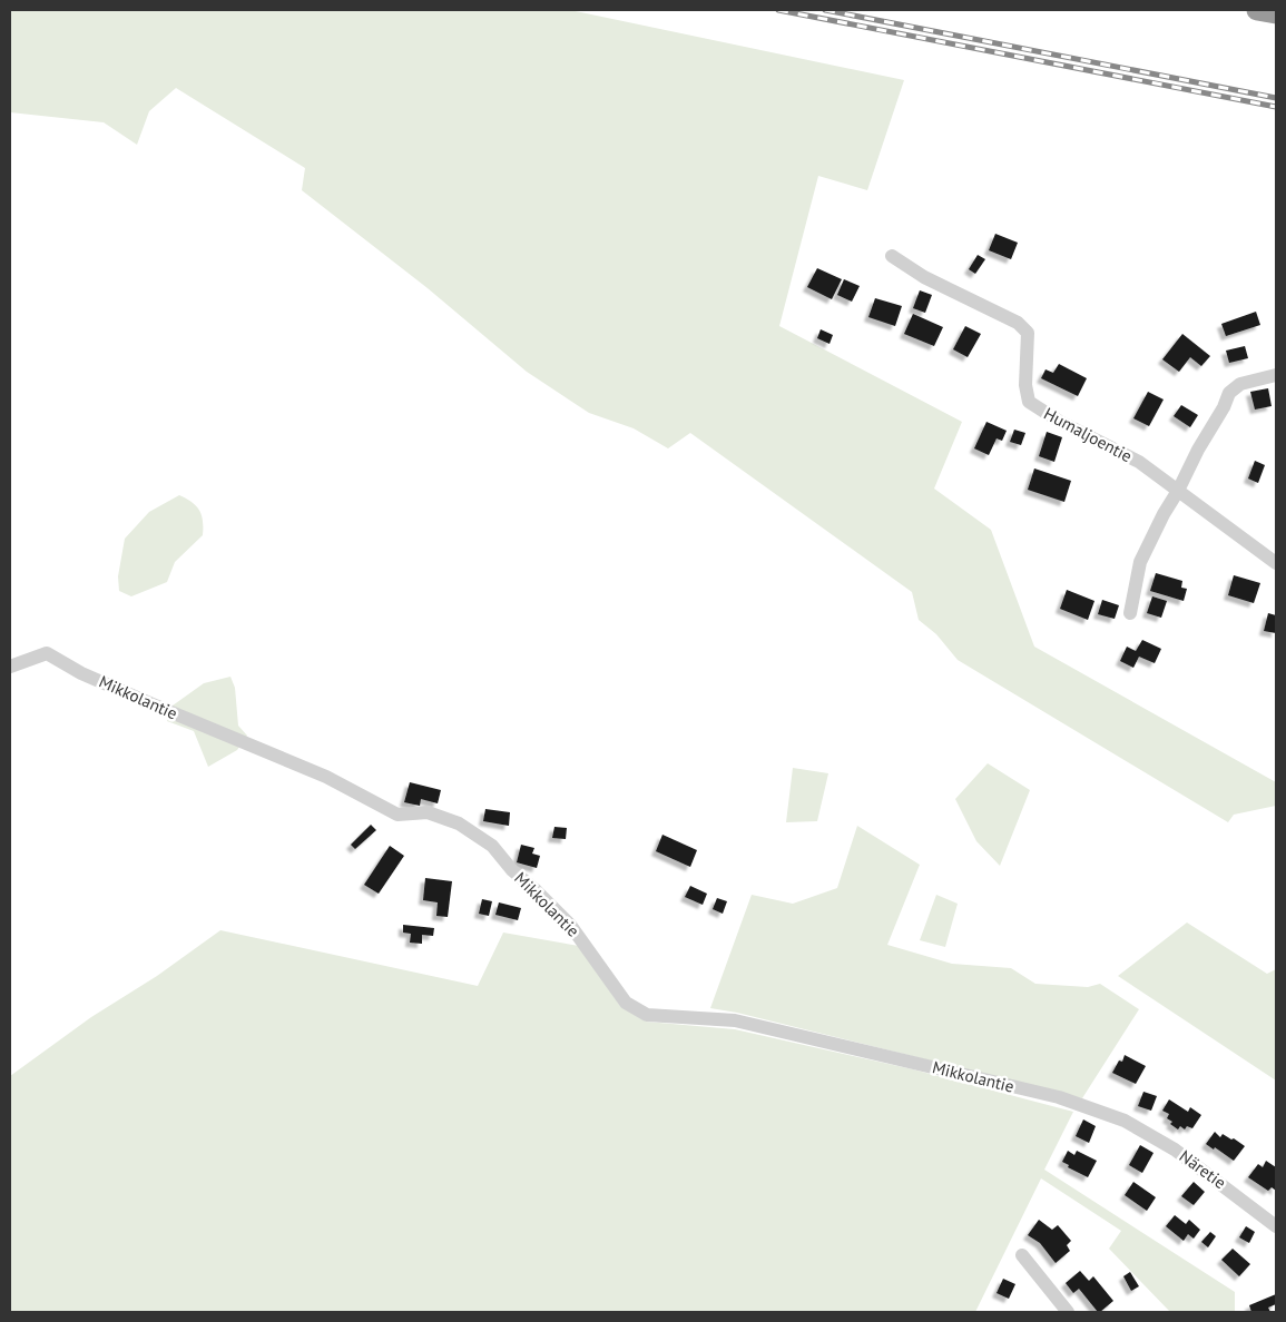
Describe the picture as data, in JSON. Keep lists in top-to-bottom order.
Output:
{
  "streets": {
    "street": ["Humaljoentie", "Mikkolantie", "Näretie"]
  },
  "crossings": [
    ["Mikkolantie", "Näretie"]
  ]
}
